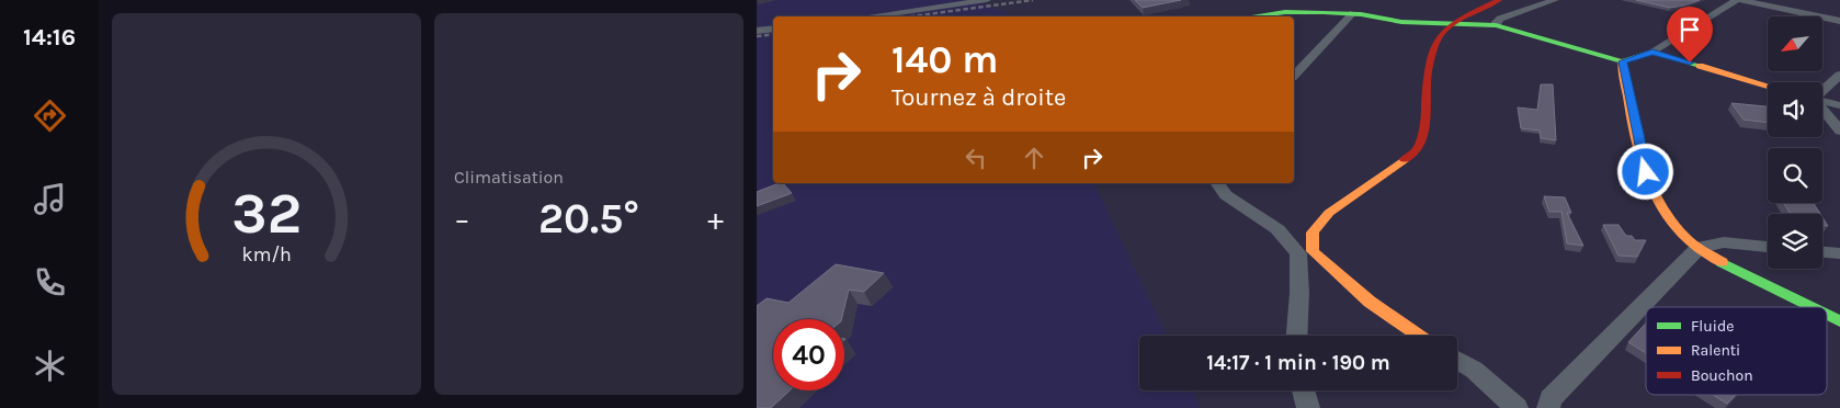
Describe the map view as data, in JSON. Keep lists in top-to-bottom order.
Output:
{
  "legend": ["Fluide", "Ralenti", "Bouchon"],
  "north": "bottom left",
  "page": {
    "tabs": "14:16",
    "tile": "Climatisation",
    "turn": ["140 m", "Tournez à droite"],
    "heat": ["−", "20.5°", "+"],
    "limit": "40",
    "trip": "14:17 · 1 min · 190 m",
    "gauge": ["32", "km/h"]
  }
}
